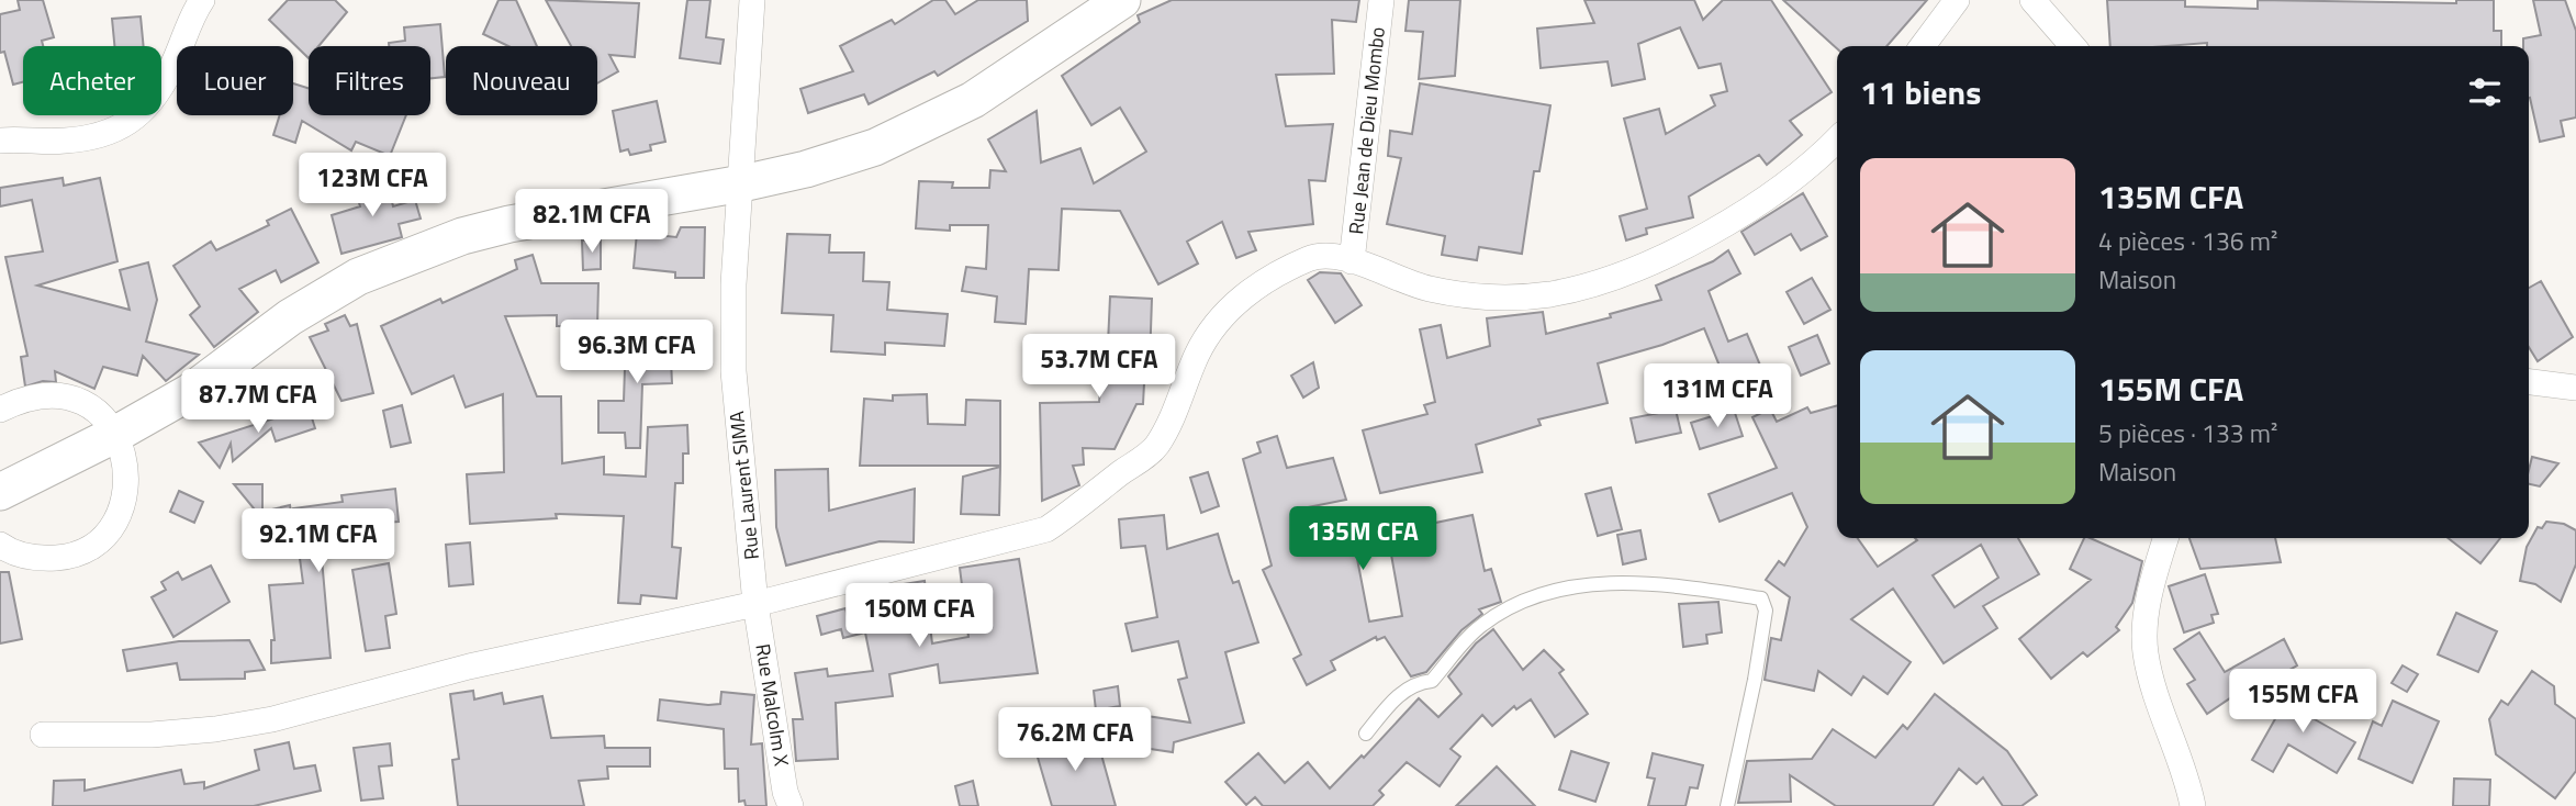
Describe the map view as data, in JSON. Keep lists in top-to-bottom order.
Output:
{
  "streets": {
    "street": ["Rue Jean de Dieu Mombo", "Rue Laurent SIMA", "Rue Malcolm X"]
  },
  "crossings": [
    ["Rue Laurent SIMA", "Rue Malcolm X"]
  ],
  "page": {
    "chip": [
      "Acheter",
      "Louer",
      "Filtres",
      "Nouveau"
    ],
    "heading": "11 biens",
    "list": [
      {
        "name": "135M CFA",
        "note": "4 pièces · 136 m² · Maison"
      },
      {
        "name": "155M CFA",
        "note": "5 pièces · 133 m² · Maison"
      }
    ],
    "price": [
      "123M CFA",
      "82.1M CFA",
      "96.3M CFA",
      "53.7M CFA",
      "131M CFA",
      "87.7M CFA",
      "135M CFA",
      "92.1M CFA",
      "150M CFA",
      "155M CFA",
      "76.2M CFA"
    ]
  }
}
